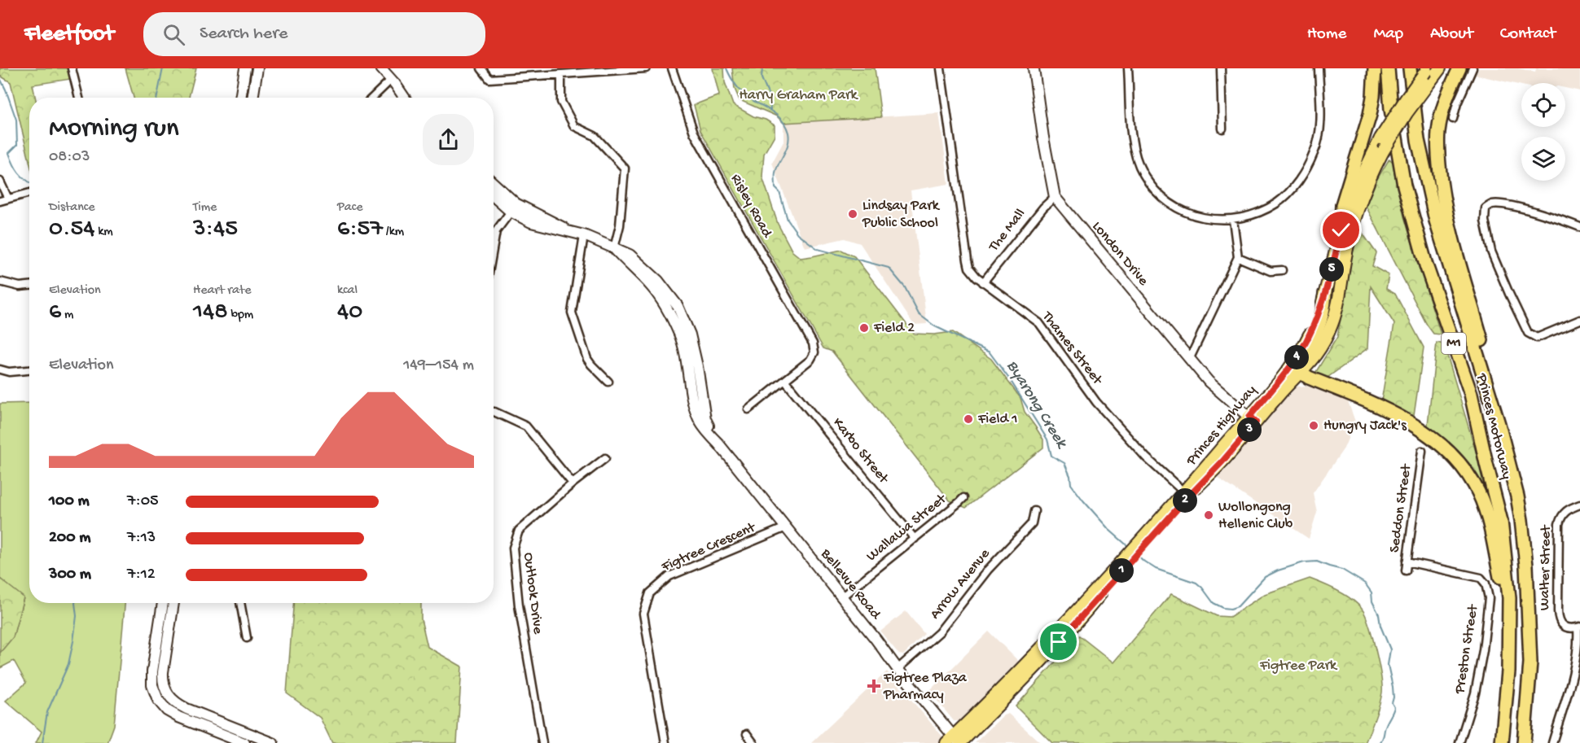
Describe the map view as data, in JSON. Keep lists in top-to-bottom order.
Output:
{
  "streets": {
    "highway": ["M1", "Princes Motorway"],
    "main road": ["Princes Highway"],
    "street": [
      "Risley Road",
      "The Mall",
      "London Drive",
      "Thames Street",
      "Karbo Street",
      "Seddon Street",
      "Wallawa Street",
      "Figtree Crescent",
      "Walter Street",
      "Bellevue Road",
      "Arrow Avenue",
      "Outlook Drive",
      "Preston Street"
    ]
  },
  "crossings": [
    ["Risley Road", "Karbo Street"],
    ["The Mall", "London Drive"],
    ["The Mall", "Thames Street"],
    ["London Drive", "Princes Highway"],
    ["Thames Street", "Princes Highway"],
    ["Princes Highway", "Bellevue Road"],
    ["Karbo Street", "Wallawa Street"],
    ["Seddon Street", "Preston Street"],
    ["Wallawa Street", "Bellevue Road"],
    ["Figtree Crescent", "Bellevue Road"],
    ["Bellevue Road", "Arrow Avenue"]
  ],
  "water": ["Byarong Creek"],
  "parks": ["Harry Graham Park", "Figtree Park"],
  "places": {
    "other": [
      "Lindsay Park Public School",
      "Field 2",
      "Field 1",
      "Hungry Jack's",
      "Wollongong Hellenic Club"
    ],
    "health": ["Figtree Plaza Pharmacy"]
  },
  "page": {
    "header": "Fleetfoot",
    "search": "Search here",
    "nav": [
      "Home",
      "Map",
      "About",
      "Contact"
    ],
    "heading": ["Morning run", "08:03"],
    "stats": [
      ["Distance", "0.54 km"],
      ["Time", "3:45"],
      ["Pace", "6:57 /km"],
      ["Elevation", "6 m"],
      ["Heart rate", "148 bpm"],
      ["kcal", "40"]
    ],
    "pins": [
      "5",
      "4",
      "3",
      "2",
      "1"
    ],
    "chart": ["Elevation", "149–154 m"],
    "list": [
      {
        "name": "100 m",
        "note": "7:05"
      },
      {
        "name": "200 m",
        "note": "7:13"
      },
      {
        "name": "300 m",
        "note": "7:12"
      }
    ]
  }
}
